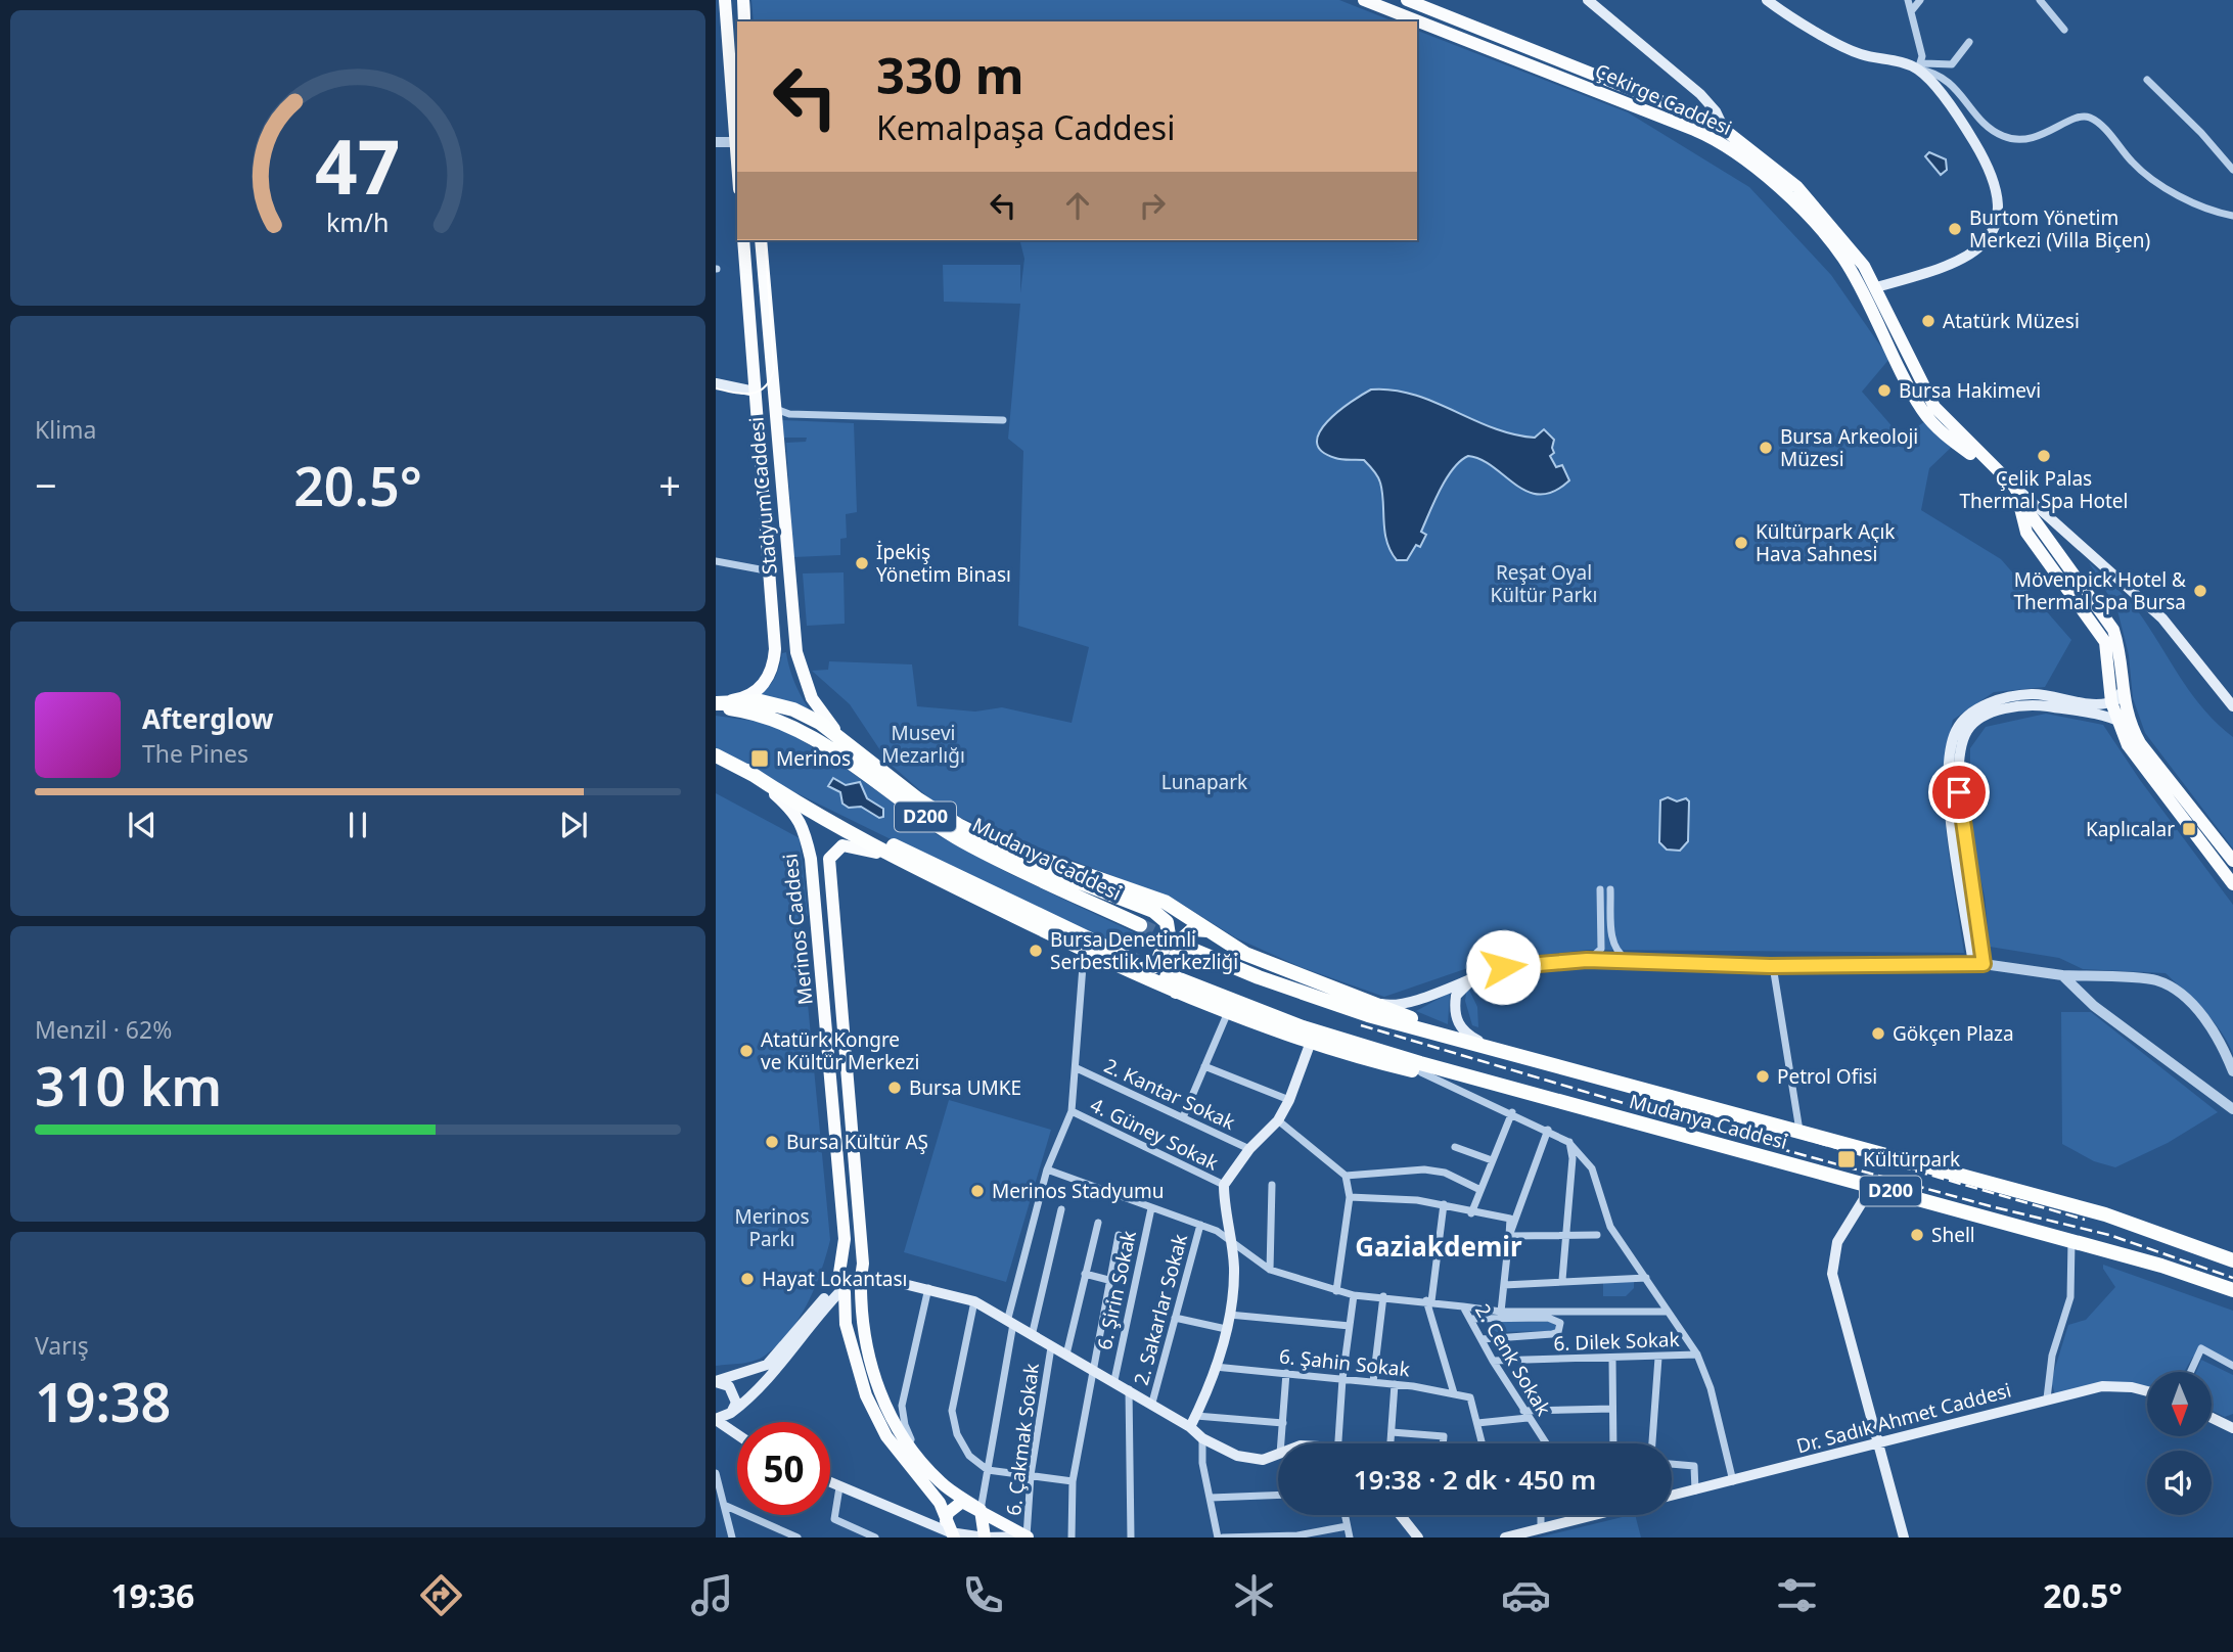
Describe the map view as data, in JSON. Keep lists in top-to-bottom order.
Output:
{
  "streets": {
    "highway": ["D200", "Mudanya Caddesi"],
    "main road": [
      "Çekirge Caddesi",
      "Stadyum Caddesi",
      "Merinos Caddesi",
      "Dr. Sadık Ahmet Caddesi"
    ],
    "street": [
      "2. Kantar Sokak",
      "4. Güney Sokak",
      "6. Şirin Sokak",
      "2. Sakarlar Sokak",
      "6. Dilek Sokak",
      "2. Cenk Sokak",
      "6. Şahin Sokak",
      "6. Çakmak Sokak"
    ]
  },
  "crossings": [
    ["D200", "Merinos Caddesi"],
    ["6. Şirin Sokak", "2. Cenk Sokak"],
    ["2. Sakarlar Sokak", "2. Cenk Sokak"],
    ["6. Dilek Sokak", "2. Cenk Sokak"]
  ],
  "districts": ["Gaziakdemir"],
  "parks": [
    "Reşat Oyal Kültür Parkı",
    "Musevi Mezarlığı",
    "Lunapark",
    "Merinos Parkı"
  ],
  "places": {
    "other": [
      "Burtom Yönetim Merkezi (Villa Biçen)",
      "Atatürk Müzesi",
      "Bursa Hakimevi",
      "Bursa Arkeoloji Müzesi",
      "Çelik Palas Thermal Spa Hotel",
      "Kültürpark Açık Hava Sahnesi",
      "İpekiş Yönetim Binası",
      "Mövenpick Hotel & Thermal Spa Bursa",
      "Bursa Denetimli Serbestlik Merkezliği",
      "Gökçen Plaza",
      "Atatürk Kongre ve Kültür Merkezi",
      "Petrol Ofisi",
      "Bursa UMKE",
      "Bursa Kültür AŞ",
      "Merinos Stadyumu",
      "Shell",
      "Hayat Lokantası"
    ],
    "transit": ["Merinos", "Kaplıcalar", "Kültürpark"]
  },
  "north": "bottom",
  "page": {
    "turn": ["330 m", "Kemalpaşa Caddesi"],
    "tile": [
      "Klima",
      ["Menzil · 62%", "310 km"],
      ["Varış", "19:38"]
    ],
    "heat": ["−", "20.5°", "+"],
    "song": ["Afterglow", "The Pines"],
    "limit": "50",
    "trip": "19:38 · 2 dk · 450 m",
    "tabs": ["19:36", "20.5°"],
    "gauge": ["47", "km/h"]
  }
}
